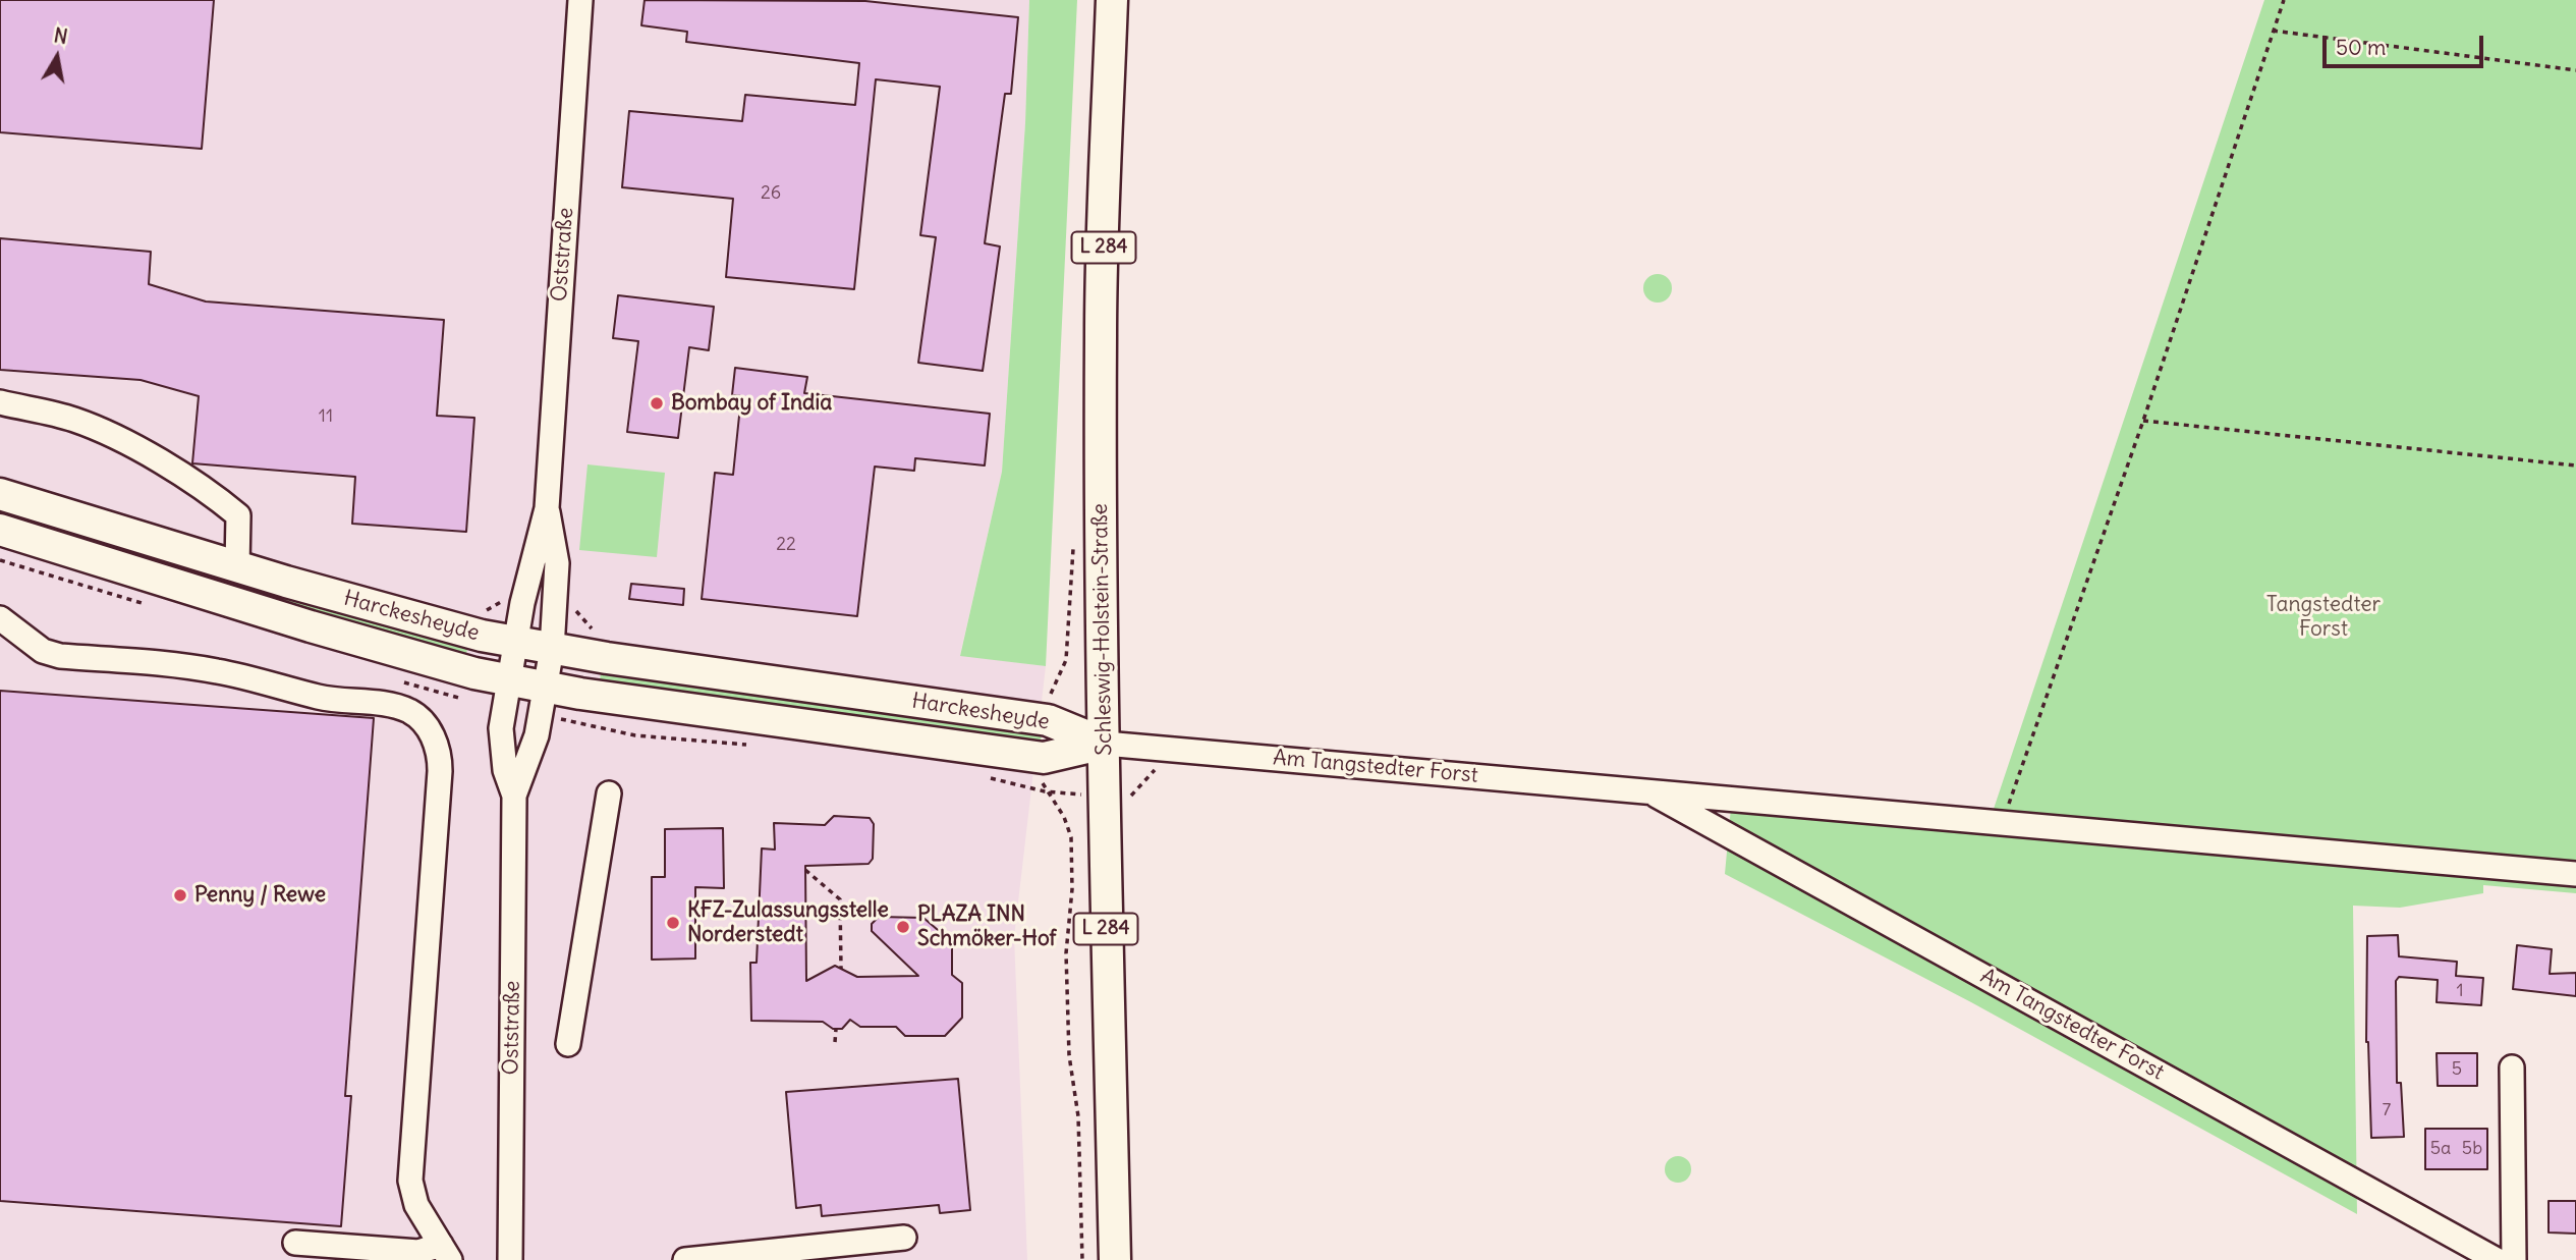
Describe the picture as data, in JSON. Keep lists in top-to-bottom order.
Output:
{
  "streets": {
    "main road": ["L 284", "Harckesheyde", "Schleswig-Holstein-Straße"],
    "street": ["Oststraße", "Am Tangstedter Forst"]
  },
  "crossings": [
    ["Oststraße", "Harckesheyde"],
    ["Harckesheyde", "Schleswig-Holstein-Straße"],
    ["Harckesheyde", "Am Tangstedter Forst"],
    ["Schleswig-Holstein-Straße", "Am Tangstedter Forst"]
  ],
  "parks": ["Tangstedter Forst"],
  "places": [
    "Bombay of India",
    "Penny / Rewe",
    "KFZ-Zulassungsstelle Norderstedt",
    "PLAZA INN Schmöker-Hof"
  ],
  "house_numbers": [
    "26",
    "11",
    "22",
    "1",
    "5",
    "7",
    "5a",
    "5b"
  ],
  "scale_bar": "50 m",
  "north": "top"
}
